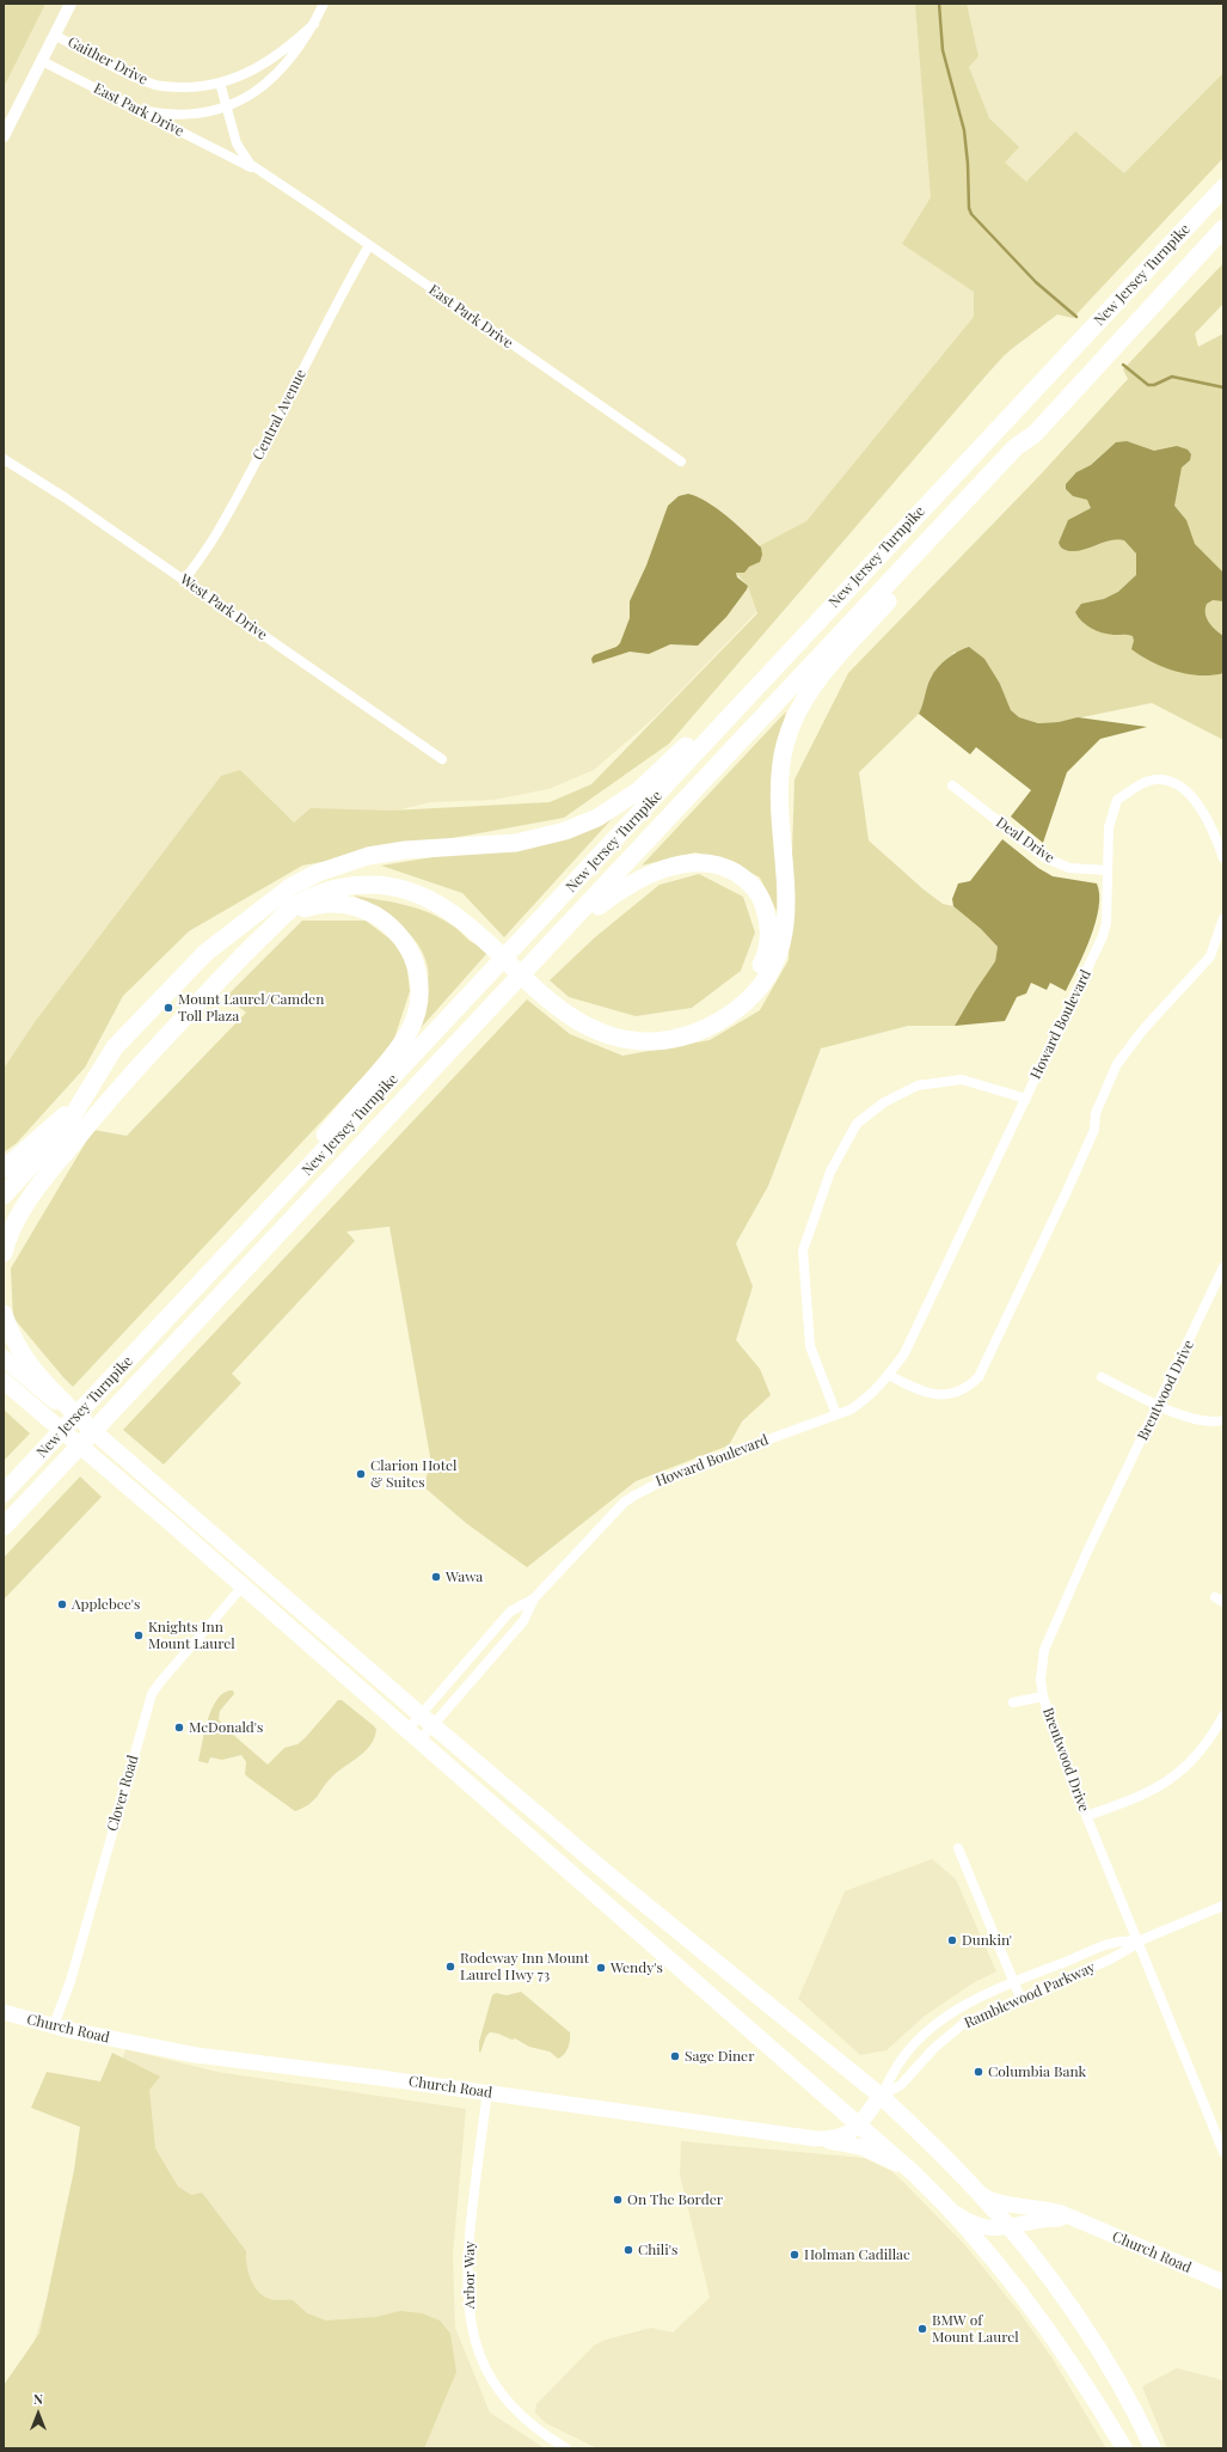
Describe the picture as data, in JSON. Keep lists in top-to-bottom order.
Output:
{
  "streets": {
    "highway": ["New Jersey Turnpike"],
    "main road": ["Church Road"],
    "street": [
      "Gaither Drive",
      "East Park Drive",
      "Central Avenue",
      "West Park Drive",
      "Deal Drive",
      "Howard Boulevard",
      "Brentwood Drive",
      "Clover Road",
      "Ramblewood Parkway",
      "Arbor Way"
    ]
  },
  "crossings": [
    ["Gaither Drive", "East Park Drive"],
    ["East Park Drive", "Central Avenue"],
    ["Central Avenue", "West Park Drive"],
    ["Deal Drive", "Howard Boulevard"],
    ["Brentwood Drive", "Ramblewood Parkway"],
    ["Clover Road", "Church Road"],
    ["Ramblewood Parkway", "Church Road"],
    ["Church Road", "Arbor Way"]
  ],
  "places": [
    "Mount Laurel/Camden Toll Plaza",
    "Clarion Hotel & Suites",
    "Wawa",
    "Applebee's",
    "Knights Inn Mount Laurel",
    "McDonald's",
    "Dunkin'",
    "Rodeway Inn Mount Laurel Hwy 73",
    "Wendy's",
    "Sage Diner",
    "Columbia Bank",
    "On The Border",
    "Chili's",
    "Holman Cadillac",
    "BMW of Mount Laurel"
  ],
  "north": "top"
}
